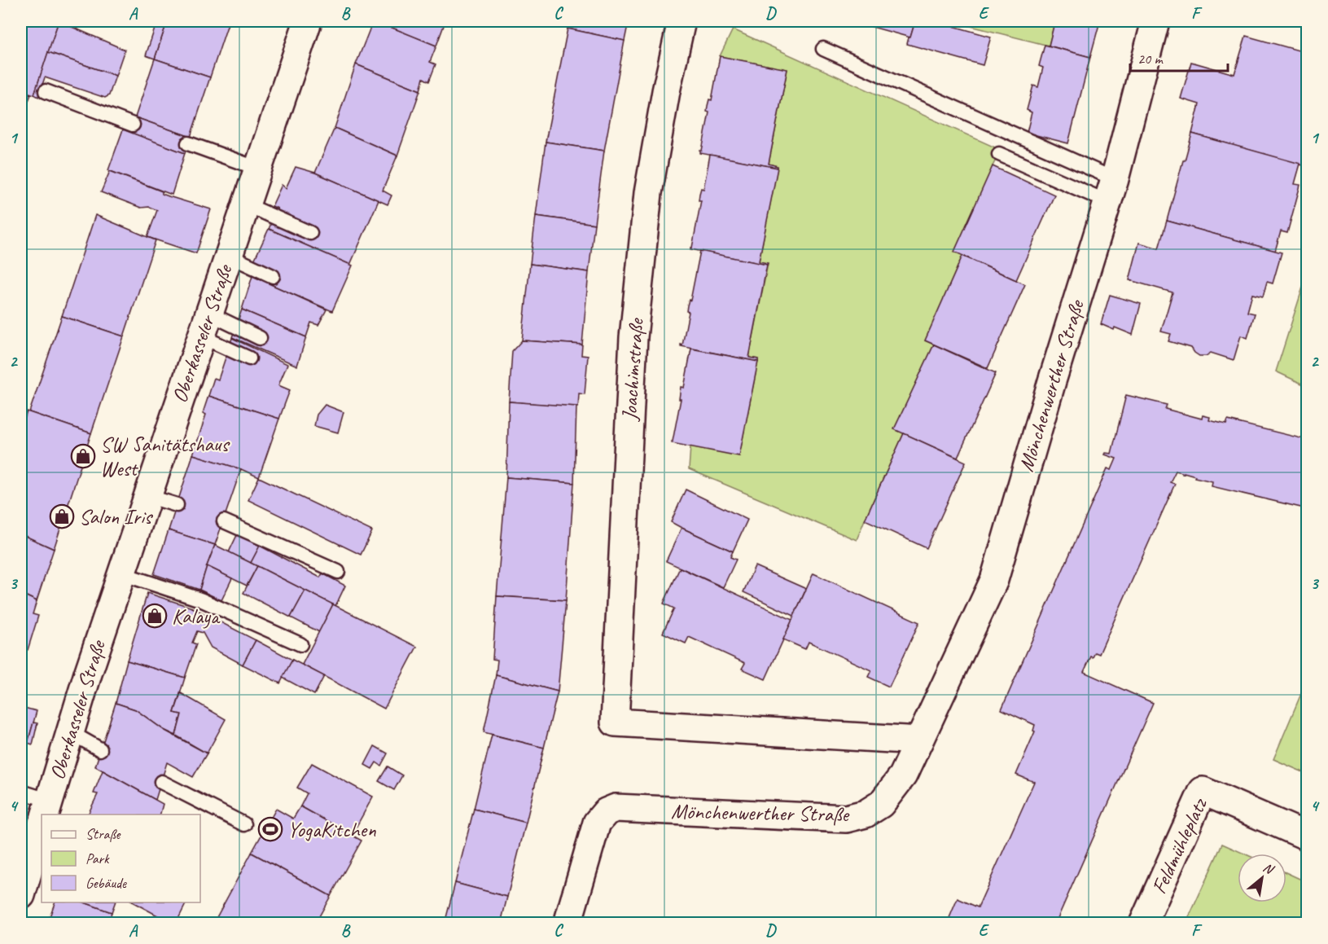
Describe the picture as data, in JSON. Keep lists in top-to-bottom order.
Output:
{
  "streets": {
    "street": [
      "Oberkasseler Straße",
      "Joachimstraße",
      "Mönchenwerther Straße",
      "Feldmühleplatz"
    ]
  },
  "crossings": [
    ["Joachimstraße", "Mönchenwerther Straße"]
  ],
  "places": {
    "shop": ["SW Sanitätshaus West", "Salon Iris", "Kalaya"],
    "sports": ["YogaKitchen"]
  },
  "legend": ["Straße", "Park", "Gebäude"],
  "scale_bar": "20 m",
  "north": "top right",
  "grid": {
    "columns": [
      "A",
      "B",
      "C",
      "D",
      "E",
      "F"
    ],
    "rows": [
      "1",
      "2",
      "3",
      "4"
    ]
  }
}
